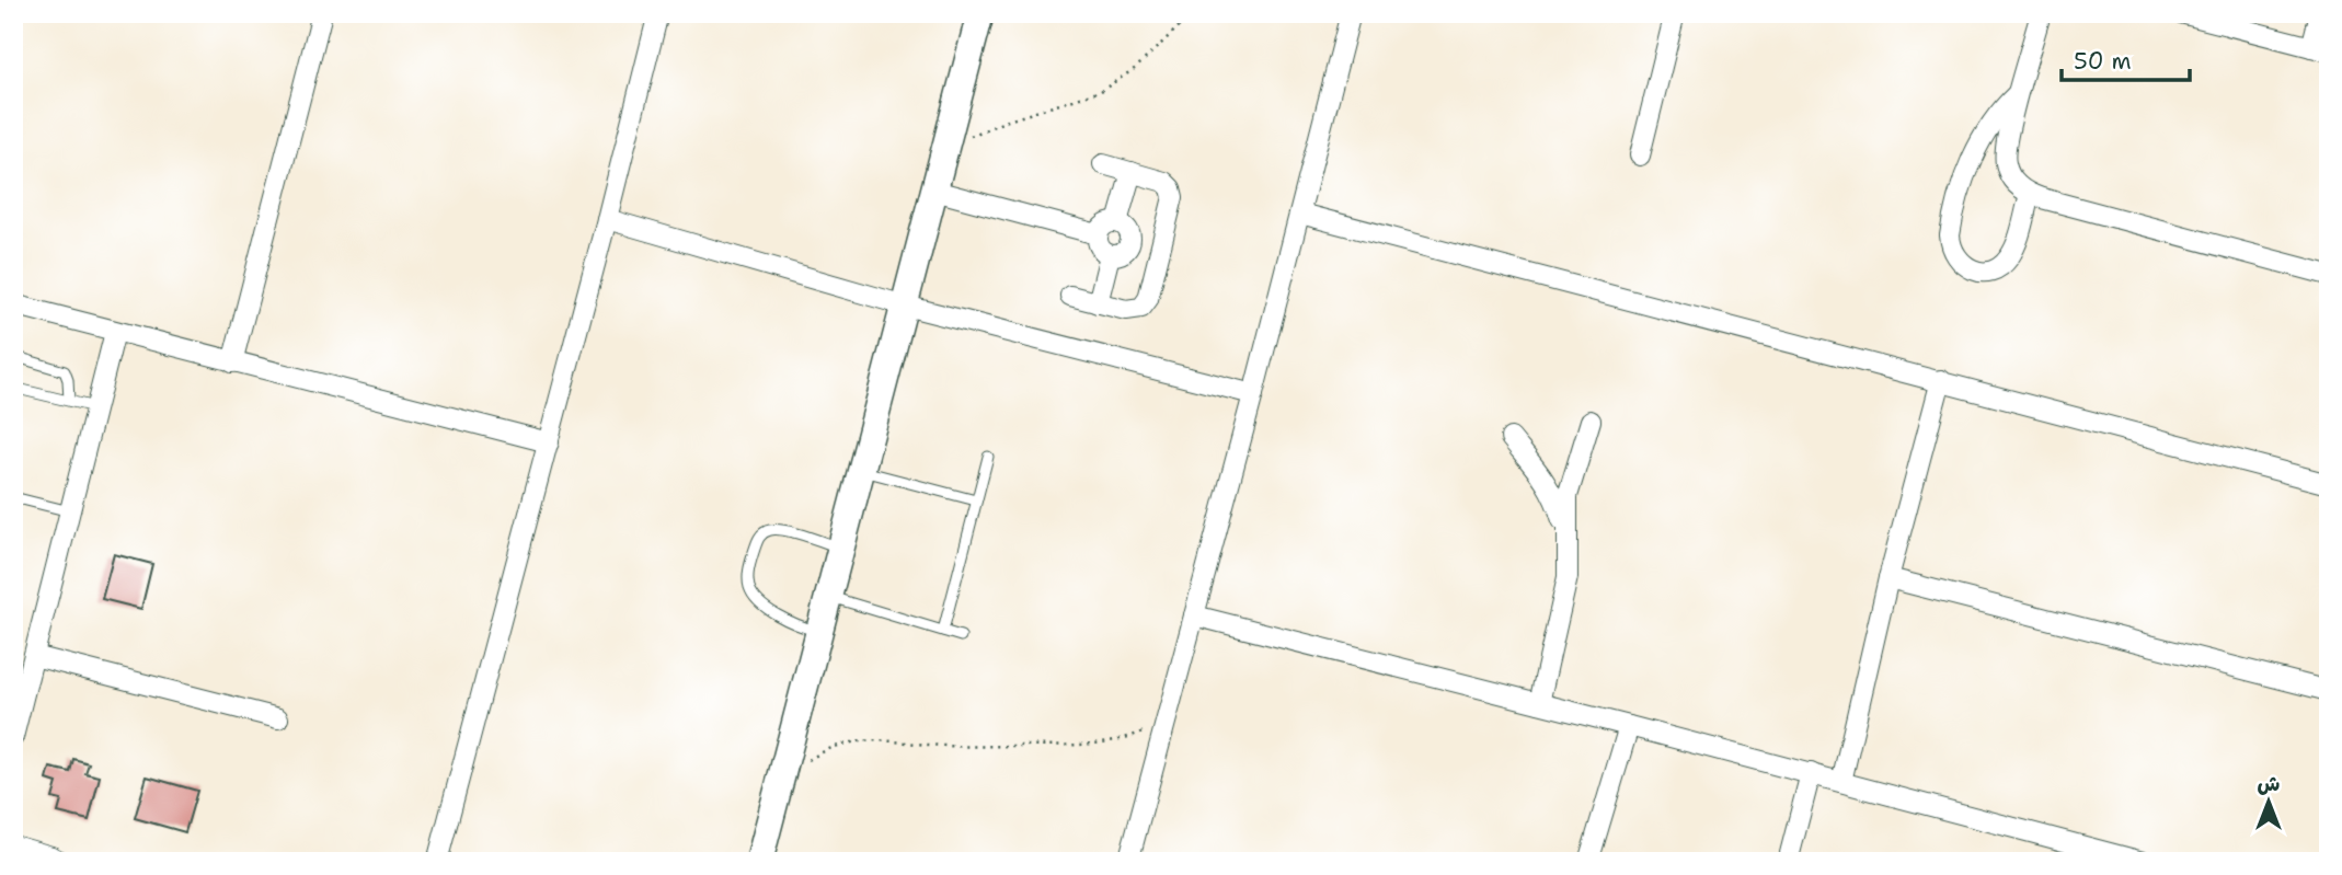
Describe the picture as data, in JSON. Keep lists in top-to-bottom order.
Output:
{
  "scale_bar": "50 m",
  "north": "top"
}
